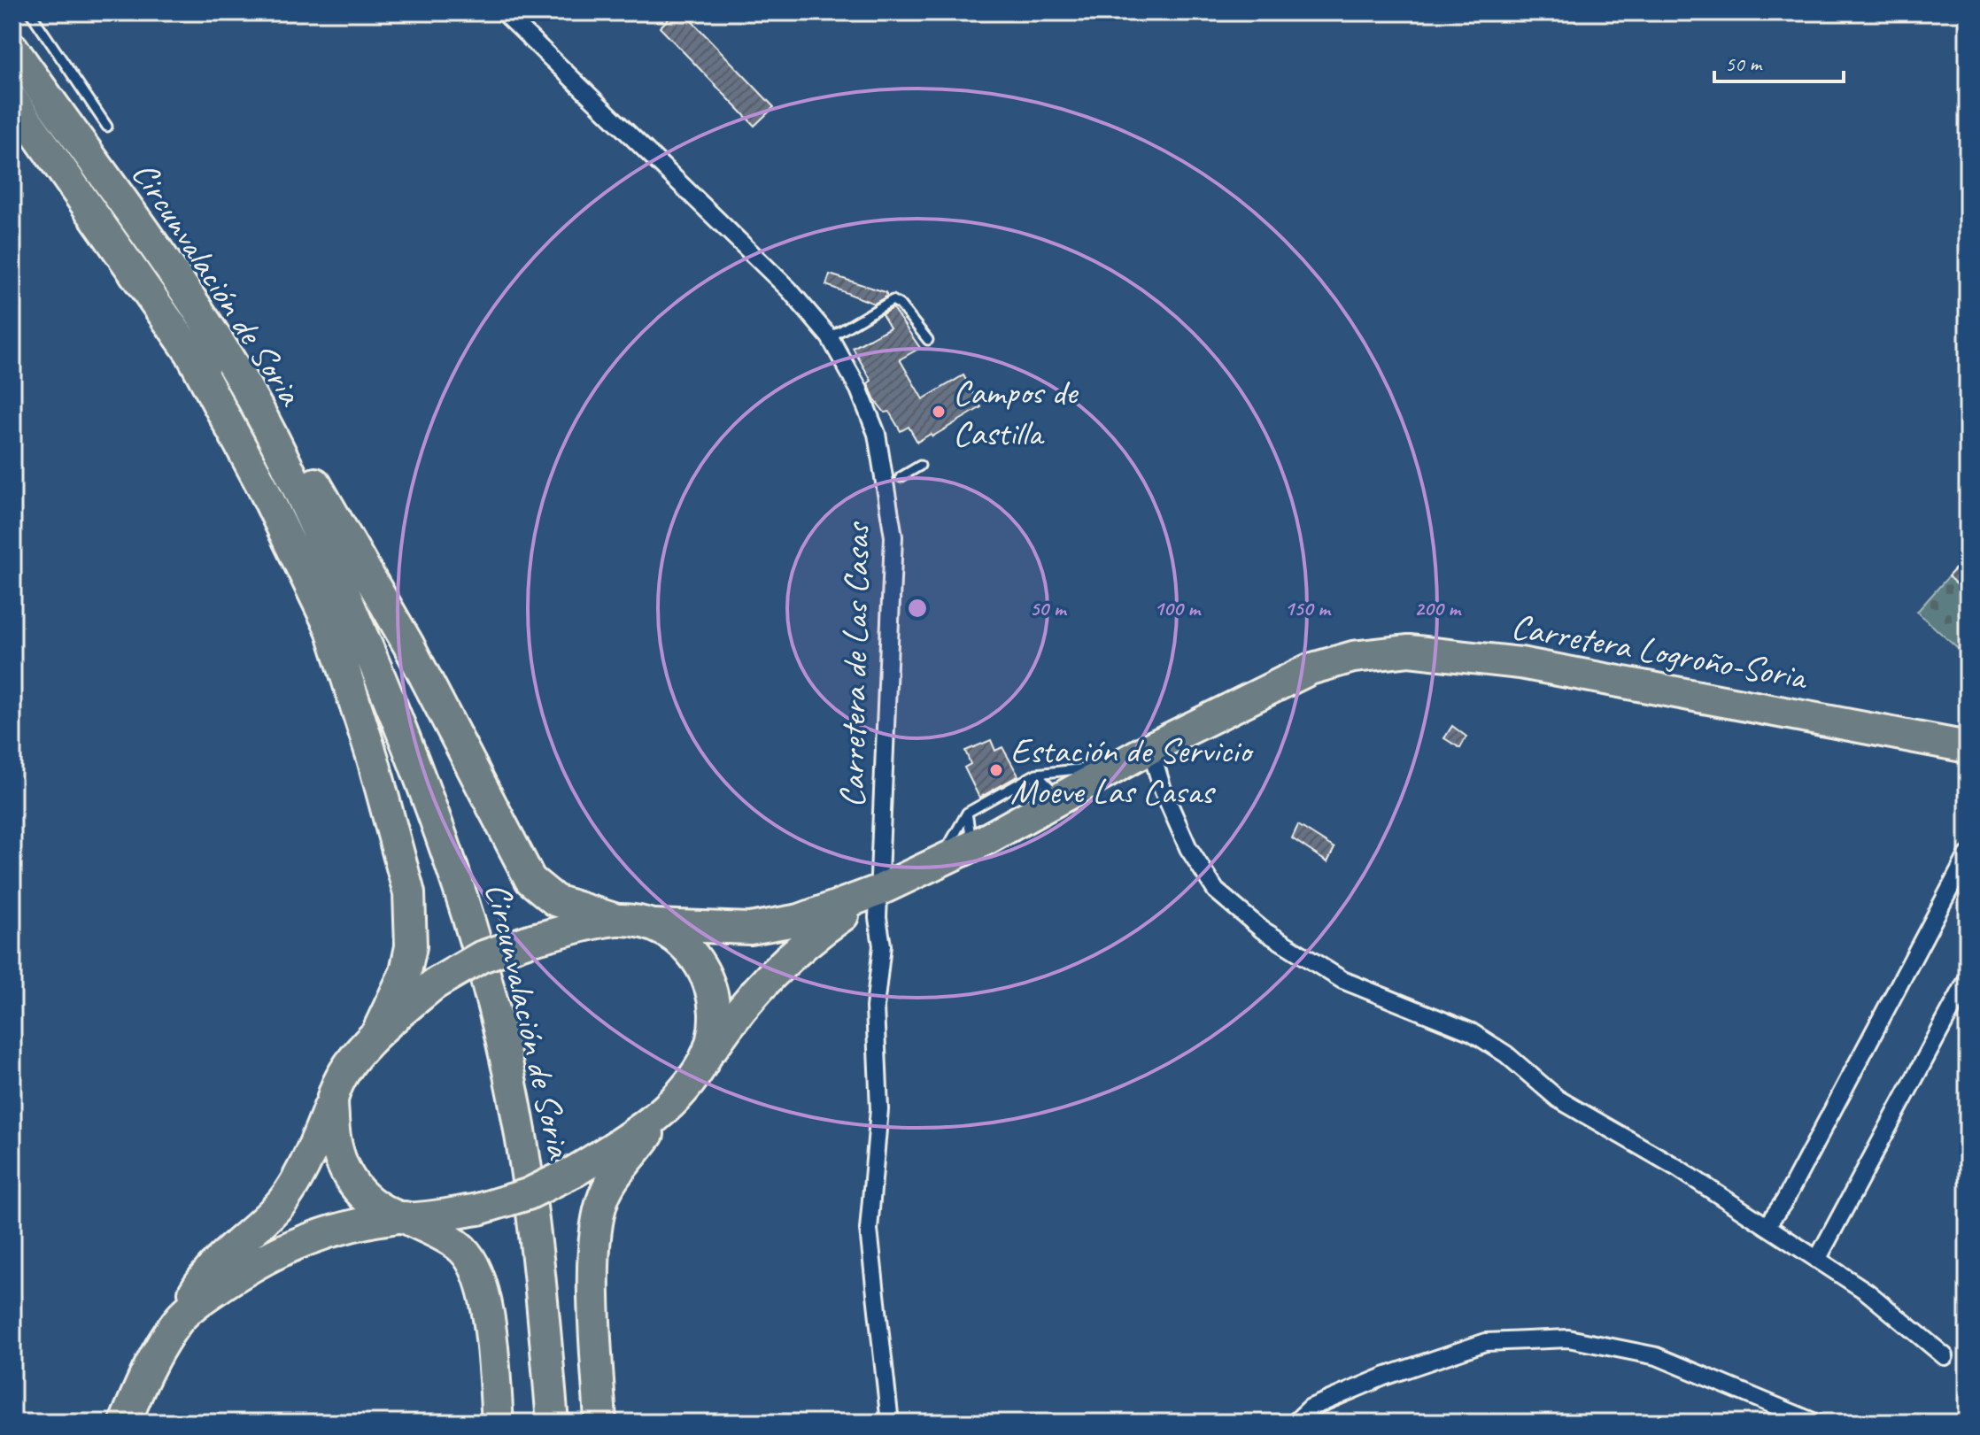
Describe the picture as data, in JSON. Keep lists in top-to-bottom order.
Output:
{
  "streets": {
    "highway": ["Circunvalación de Soria", "Carretera Logroño-Soria"],
    "street": ["Carretera de Las Casas"]
  },
  "crossings": [
    ["Carretera Logroño-Soria", "Carretera de Las Casas"]
  ],
  "places": ["Campos de Castilla", "Estación de Servicio Moeve Las Casas"],
  "scale_bar": "50 m",
  "rings": [
    "50 m",
    "100 m",
    "150 m",
    "200 m"
  ]
}
